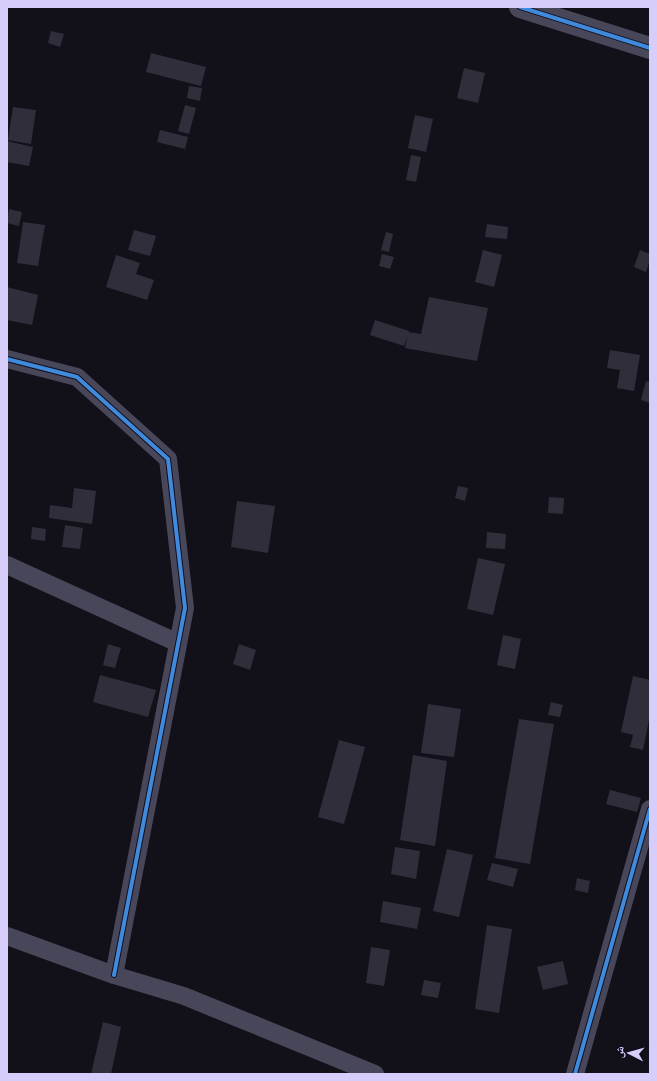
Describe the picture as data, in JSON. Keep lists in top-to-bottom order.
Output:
{
  "north": "left"
}
